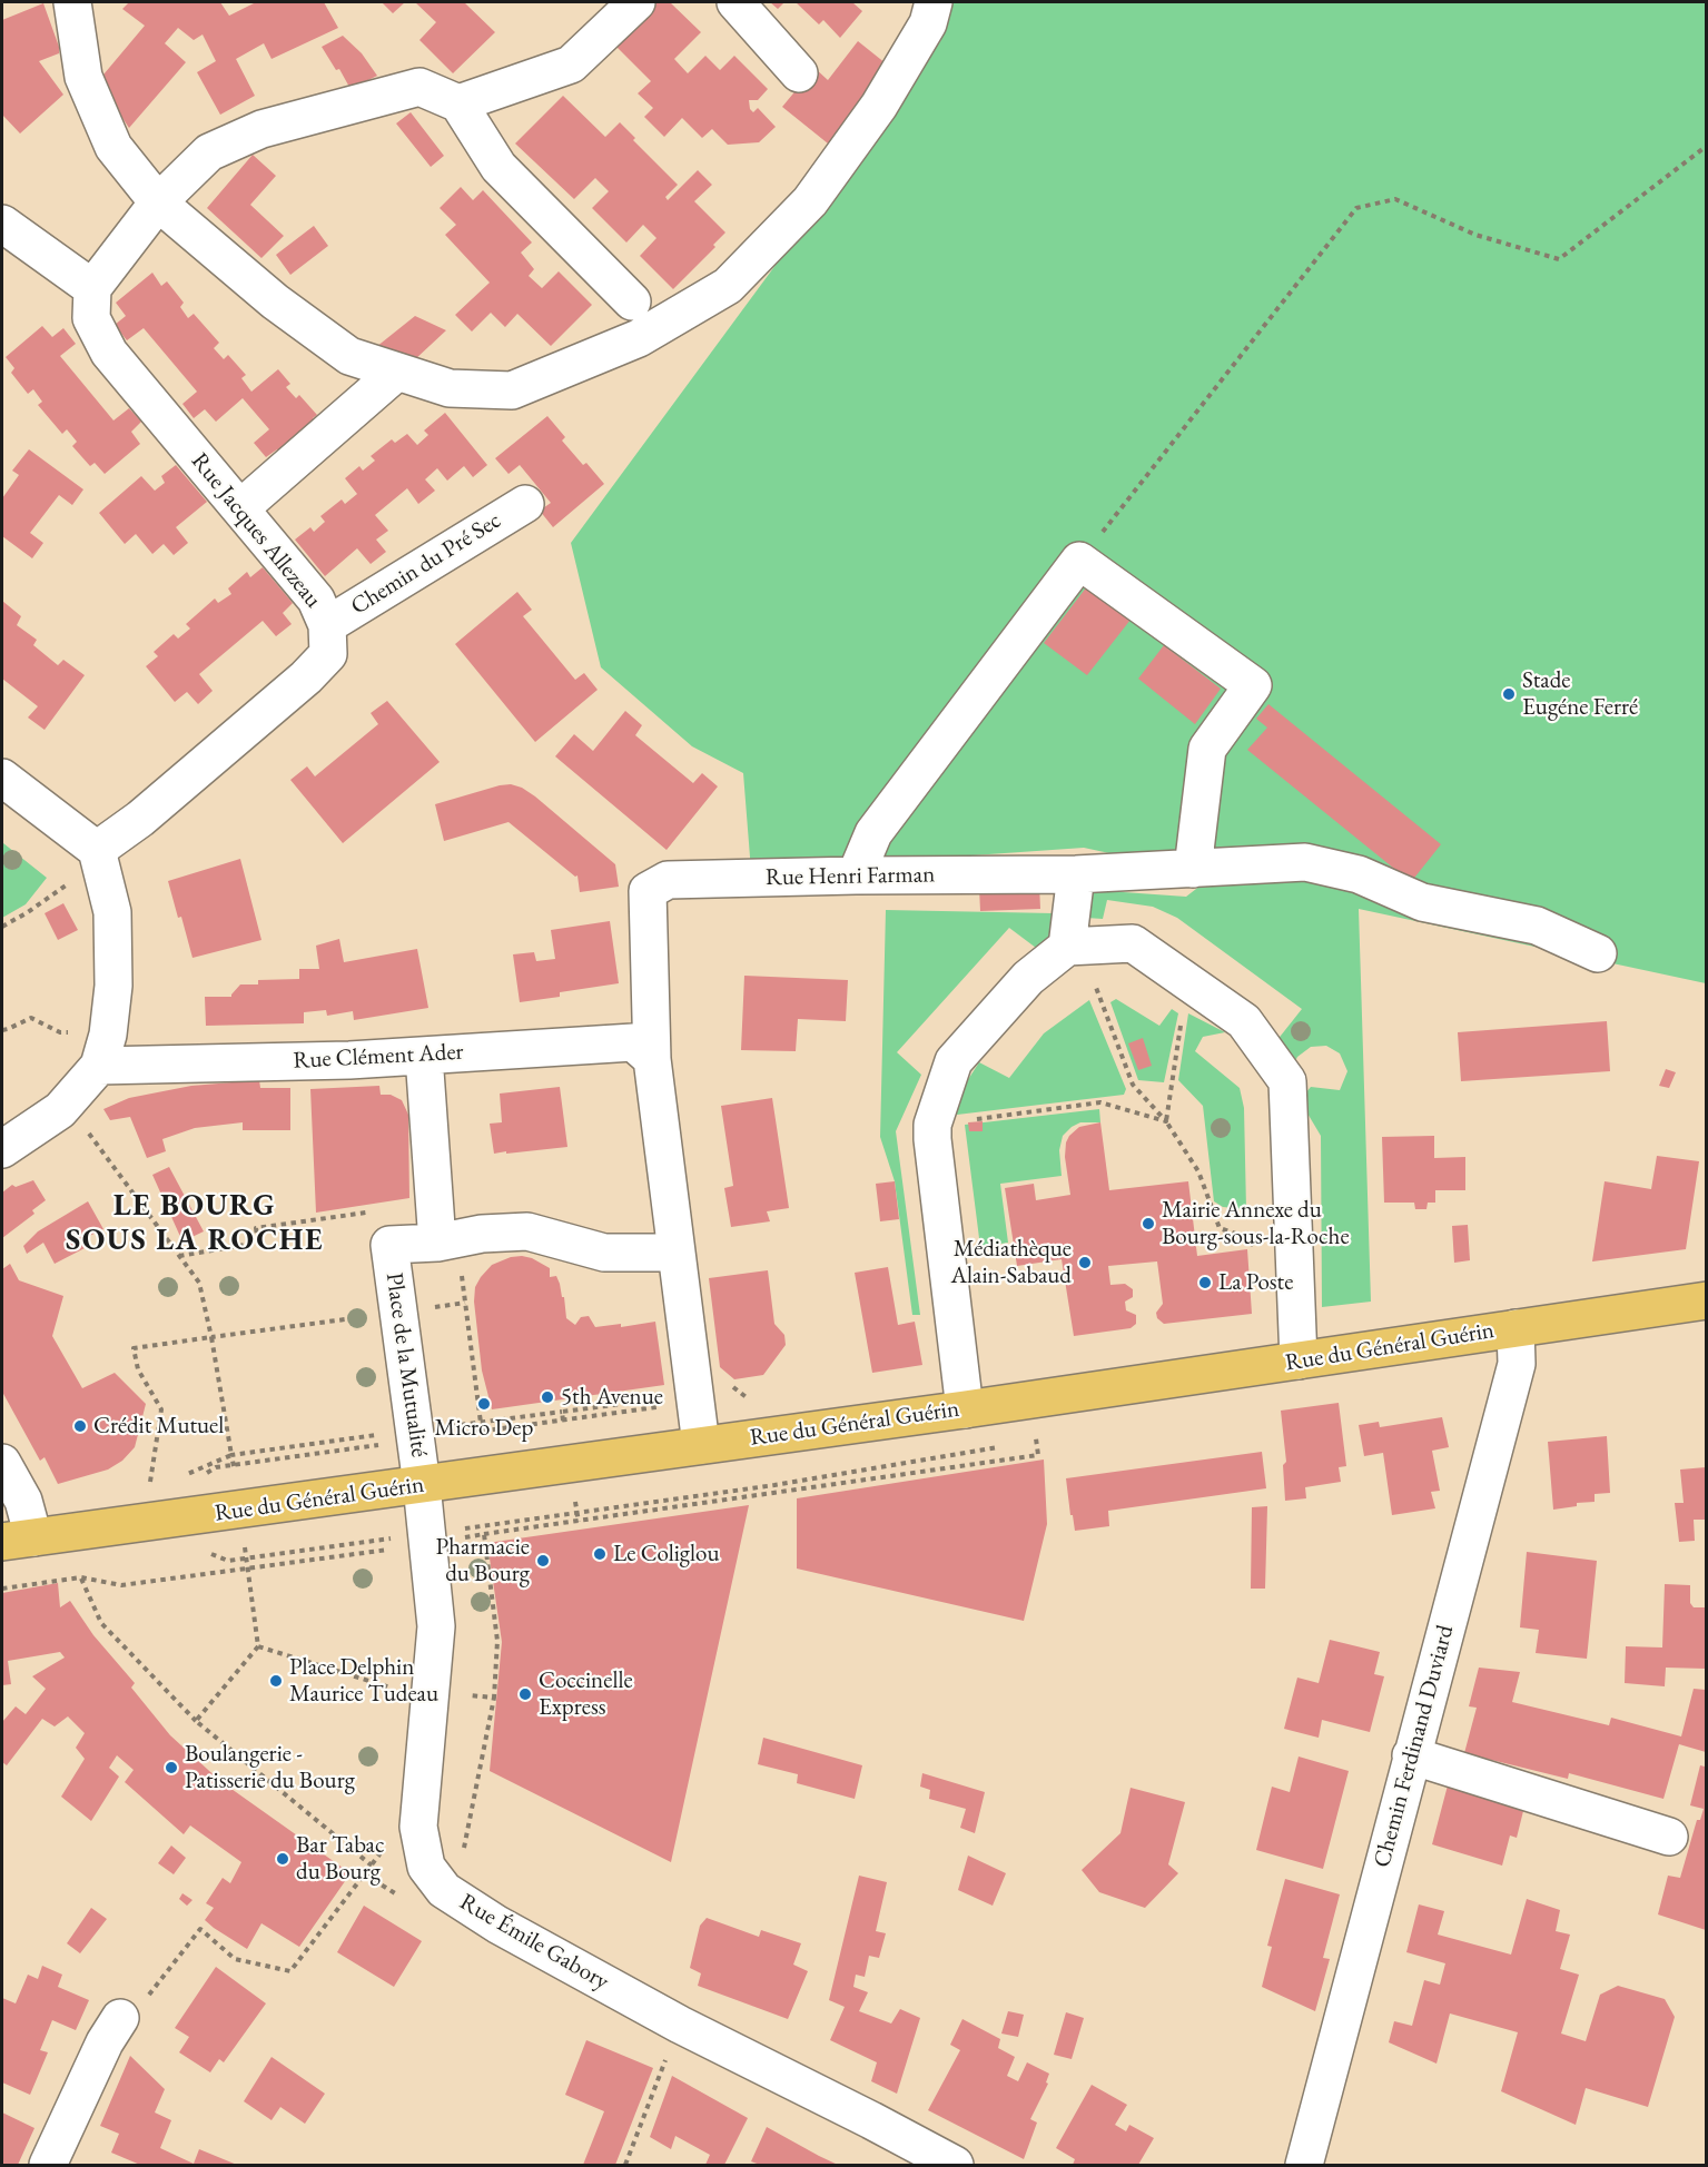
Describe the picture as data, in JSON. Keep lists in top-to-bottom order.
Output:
{
  "streets": {
    "main road": ["Rue du Général Guérin"],
    "street": [
      "Rue Jacques Allezeau",
      "Chemin du Pré Sec",
      "Rue Henri Farman",
      "Rue Clément Ader",
      "Place de la Mutualité",
      "Chemin Ferdinand Duviard",
      "Rue Émile Gabory"
    ]
  },
  "crossings": [
    ["Rue Jacques Allezeau", "Chemin du Pré Sec"],
    ["Rue Henri Farman", "Rue Clément Ader"],
    ["Rue Henri Farman", "Rue du Général Guérin"],
    ["Rue du Général Guérin", "Place de la Mutualité"],
    ["Rue du Général Guérin", "Chemin Ferdinand Duviard"],
    ["Rue du Général Guérin", "Rue Émile Gabory"],
    ["Place de la Mutualité", "Rue Émile Gabory"]
  ],
  "districts": ["LE BOURG SOUS LA ROCHE"],
  "places": [
    "Stade Eugéne Ferré",
    "Mairie Annexe du Bourg-sous-la-Roche",
    "Médiathèque Alain-Sabaud",
    "La Poste",
    "5th Avenue",
    "Micro Dep",
    "Crédit Mutuel",
    "Le Coliglou",
    "Pharmacie du Bourg",
    "Place Delphin Maurice Tudeau",
    "Coccinelle Express",
    "Boulangerie - Patisserie du Bourg",
    "Bar Tabac du Bourg"
  ]
}
